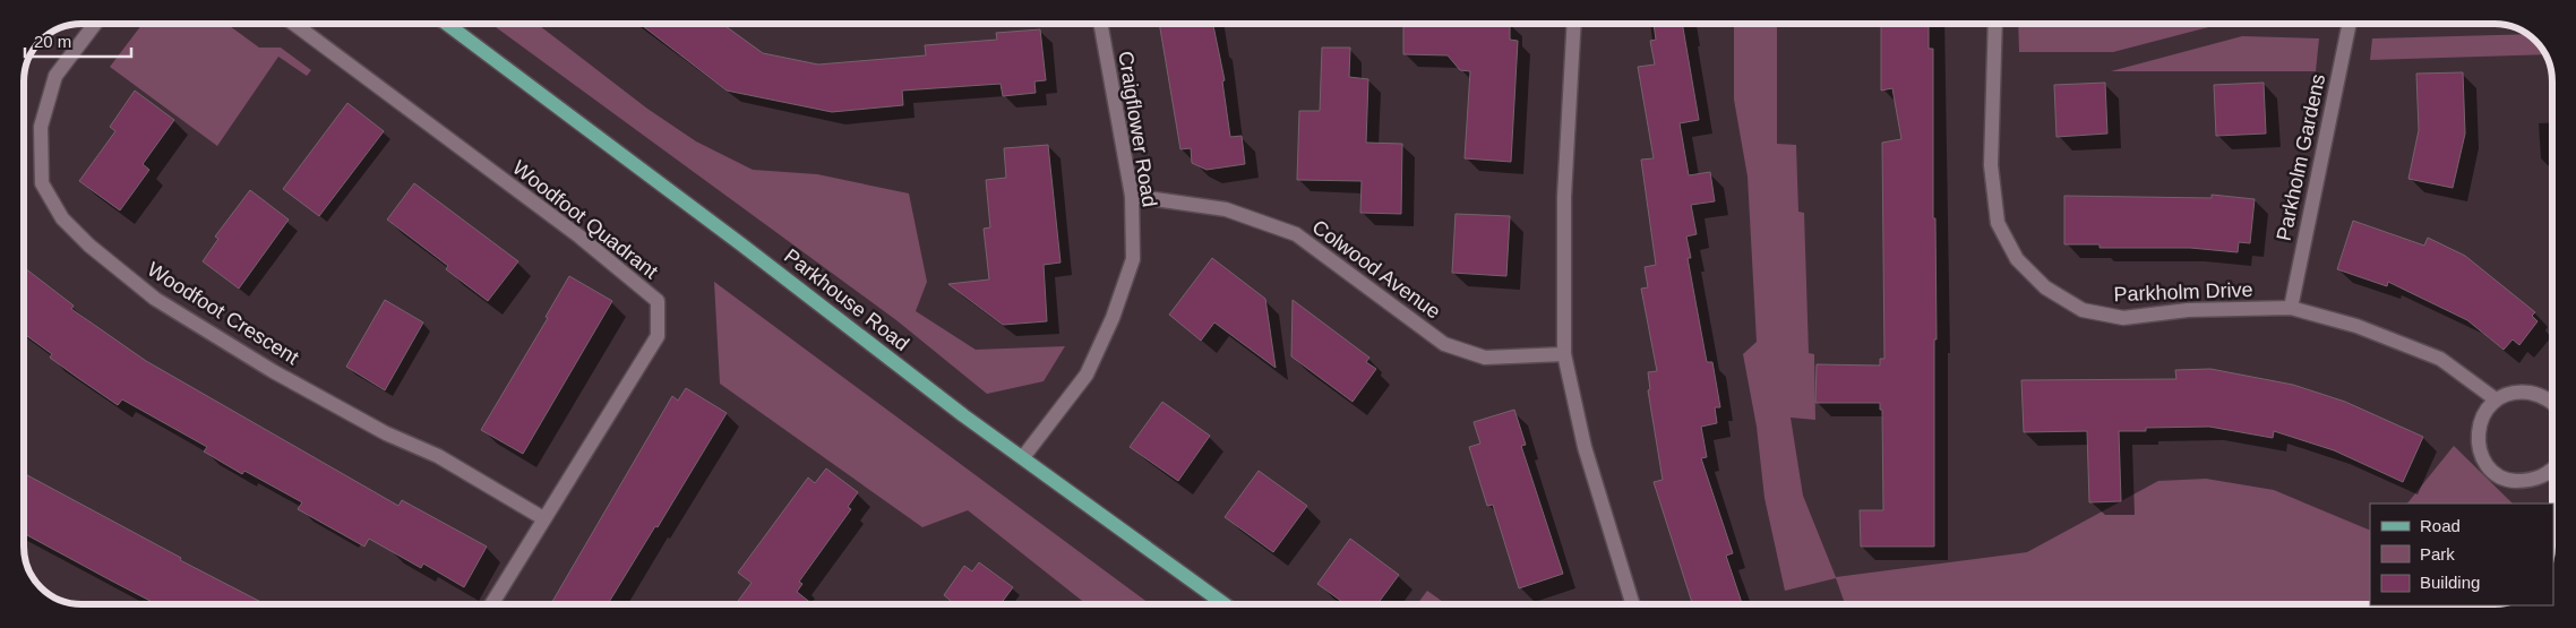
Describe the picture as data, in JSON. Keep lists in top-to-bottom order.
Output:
{
  "streets": {
    "main road": ["Parkhouse Road"],
    "street": [
      "Craigflower Road",
      "Parkholm Gardens",
      "Woodfoot Quadrant",
      "Colwood Avenue",
      "Parkholm Drive",
      "Woodfoot Crescent"
    ]
  },
  "crossings": [
    ["Craigflower Road", "Colwood Avenue"],
    ["Craigflower Road", "Parkhouse Road"],
    ["Parkholm Gardens", "Parkholm Drive"],
    ["Woodfoot Quadrant", "Woodfoot Crescent"]
  ],
  "legend": ["Road", "Park", "Building"],
  "scale_bar": "20 m"
}
